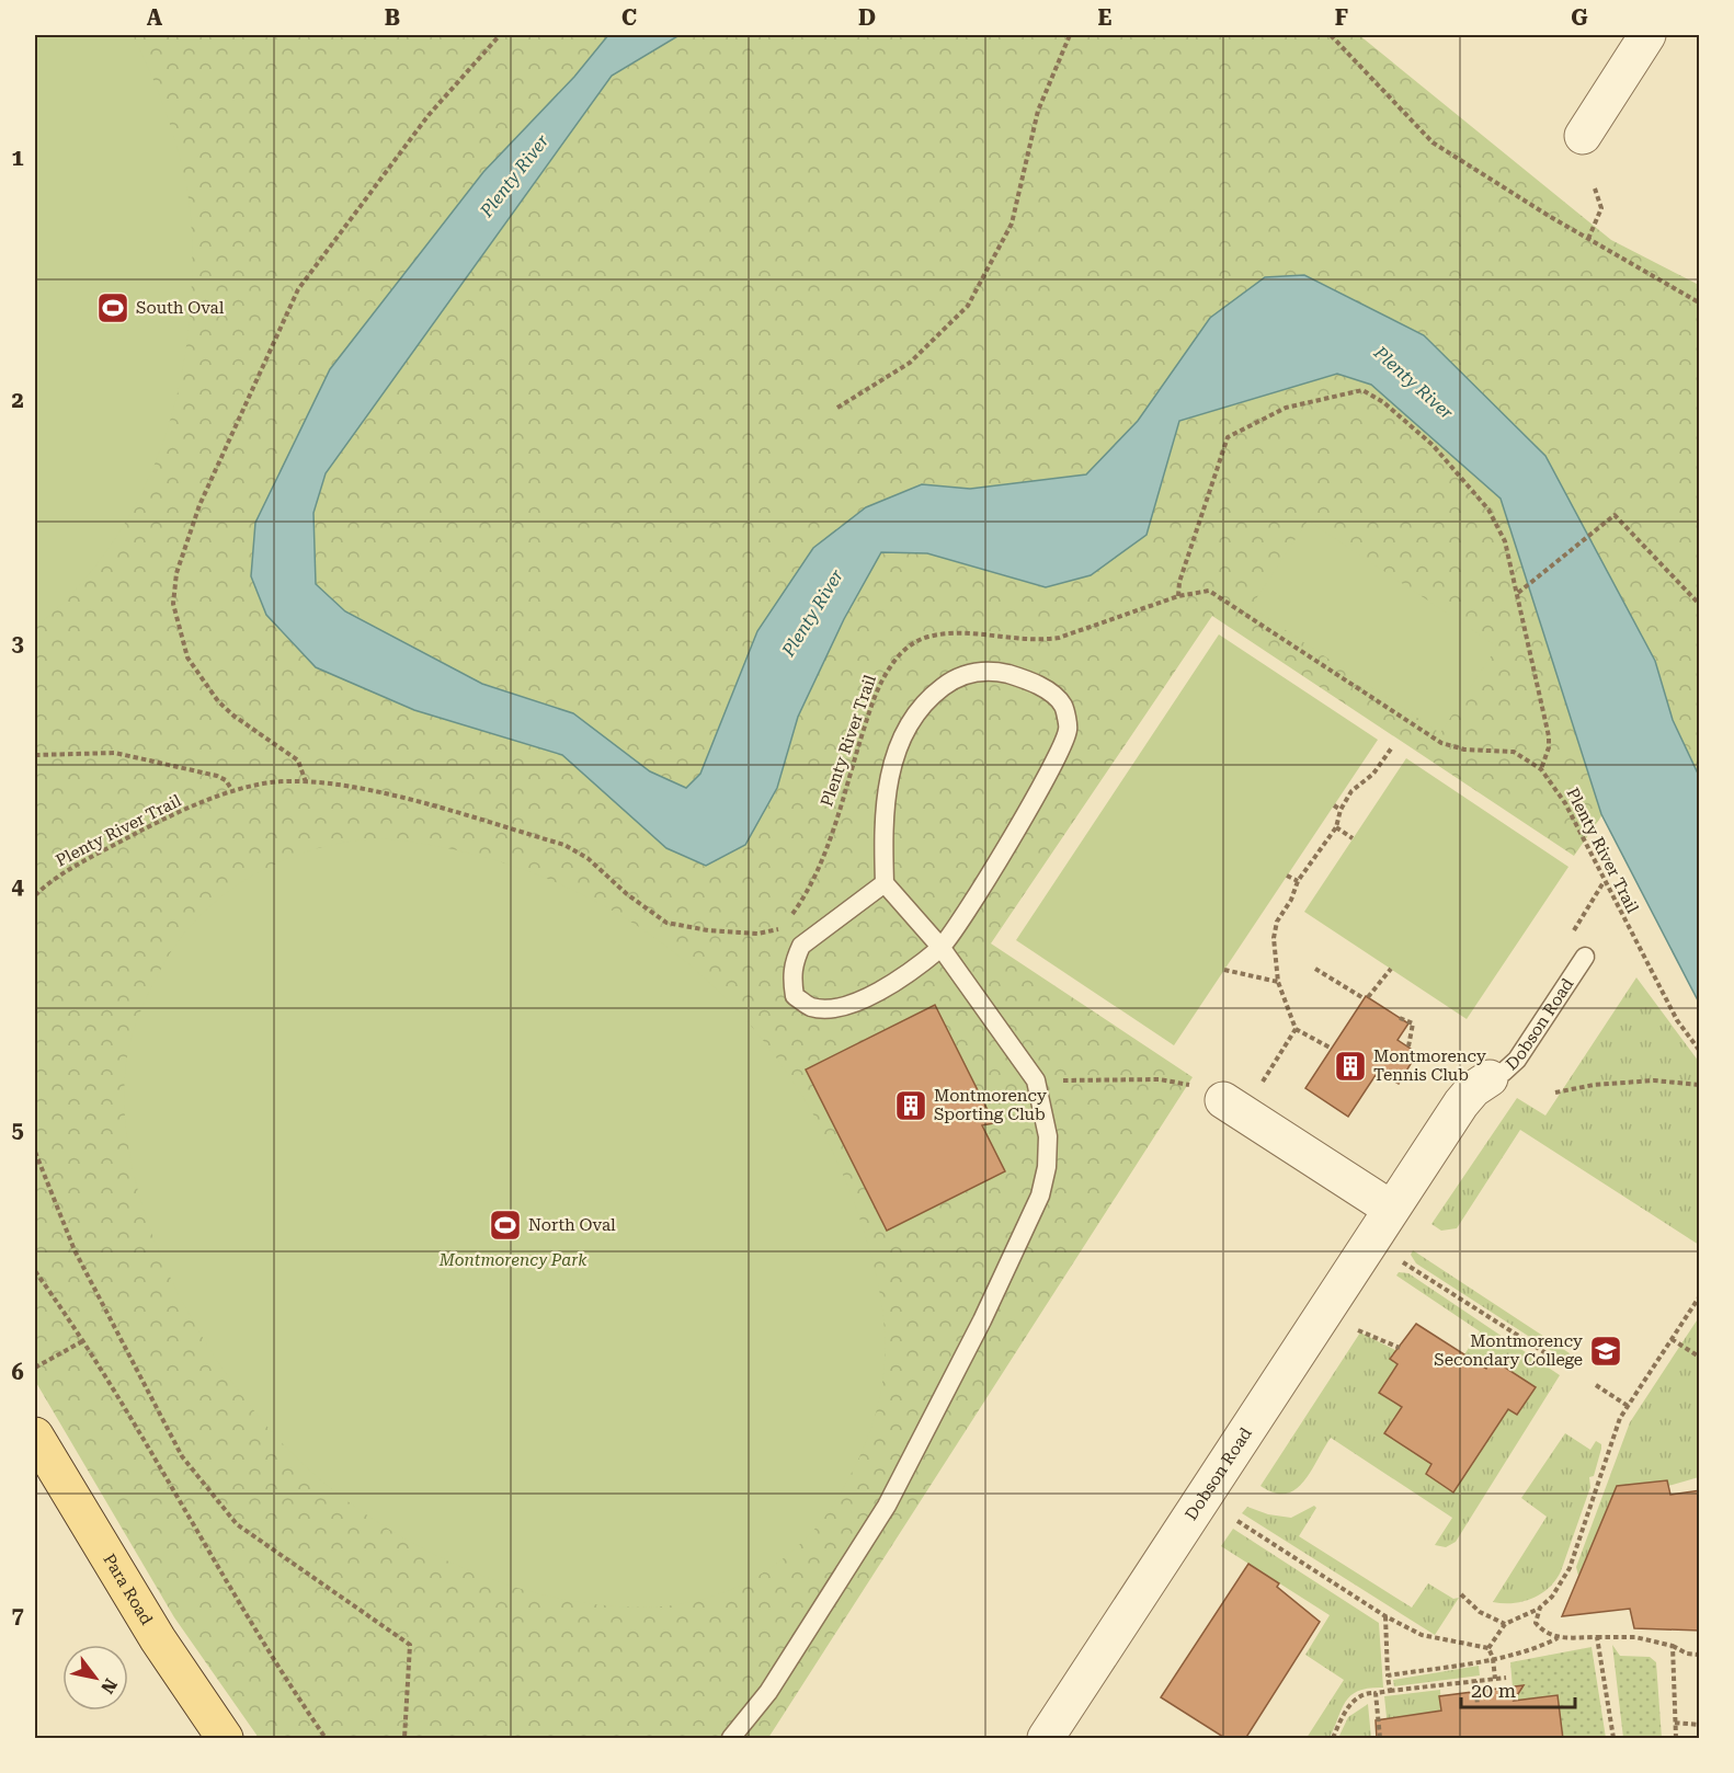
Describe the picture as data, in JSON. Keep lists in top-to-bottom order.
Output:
{
  "streets": {
    "main road": ["Para Road"],
    "street": ["Dobson Road"],
    "path": ["Plenty River Trail"]
  },
  "water": ["Plenty River"],
  "parks": ["Montmorency Park"],
  "places": {
    "sports": ["South Oval", "North Oval"],
    "building": ["Montmorency Tennis Club", "Montmorency Sporting Club"],
    "school or university": ["Montmorency Secondary College"]
  },
  "scale_bar": "20 m",
  "north": "bottom right",
  "grid": {
    "columns": [
      "A",
      "B",
      "C",
      "D",
      "E",
      "F",
      "G"
    ],
    "rows": [
      "1",
      "2",
      "3",
      "4",
      "5",
      "6",
      "7"
    ]
  }
}
